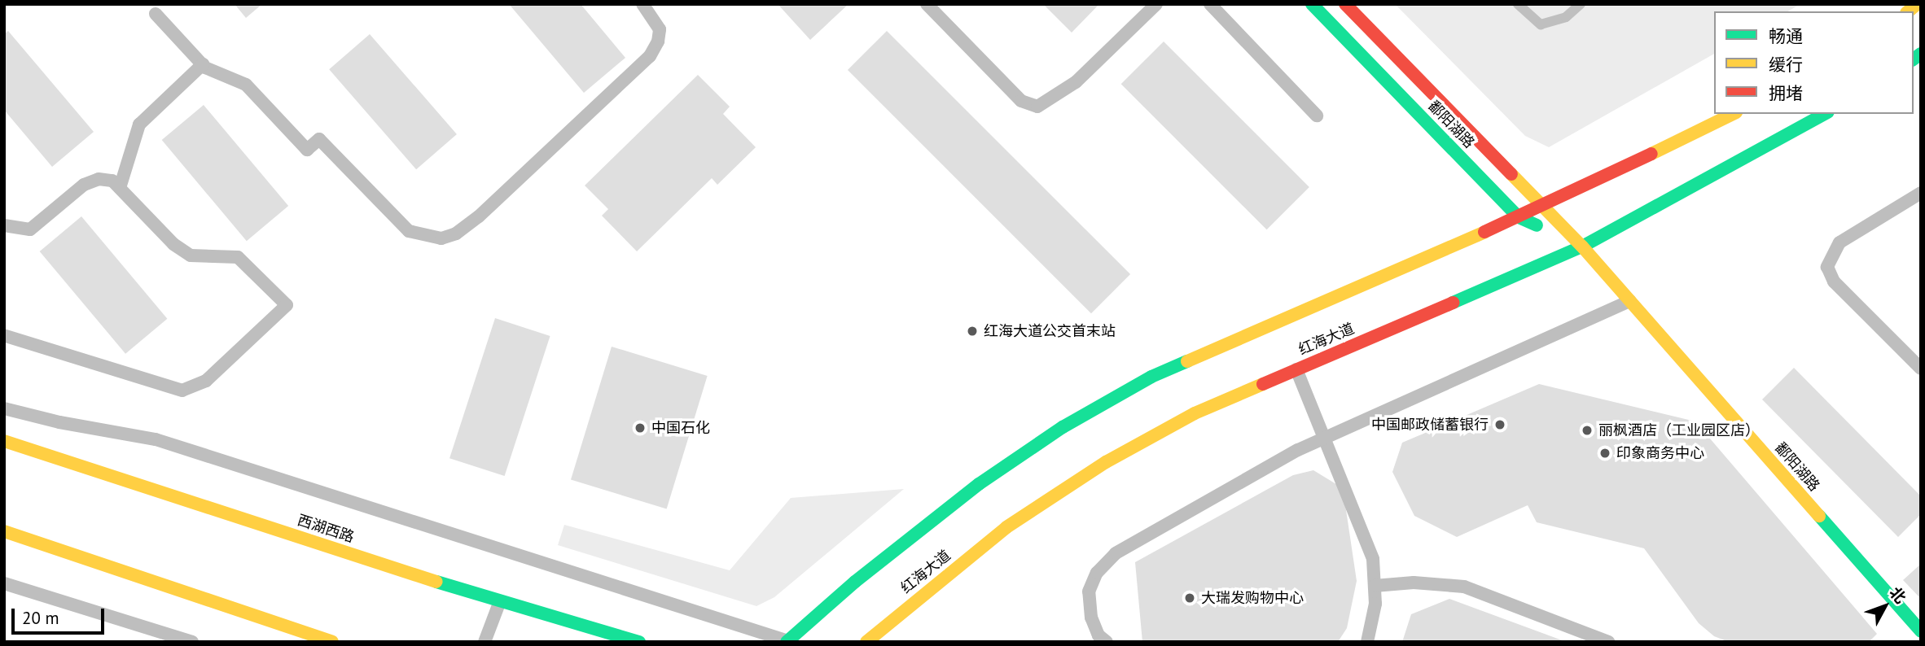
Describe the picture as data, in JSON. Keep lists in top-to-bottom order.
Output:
{
  "streets": {
    "main road": ["鄱阳湖路", "红海大道", "西湖西路"]
  },
  "crossings": [
    ["鄱阳湖路", "红海大道"]
  ],
  "places": [
    "红海大道公交首末站",
    "中国邮政储蓄银行",
    "中国石化",
    "丽枫酒店（工业园区店）",
    "印象商务中心",
    "大瑞发购物中心"
  ],
  "legend": ["畅通", "缓行", "拥堵"],
  "scale_bar": "20 m",
  "north": "top right"
}
